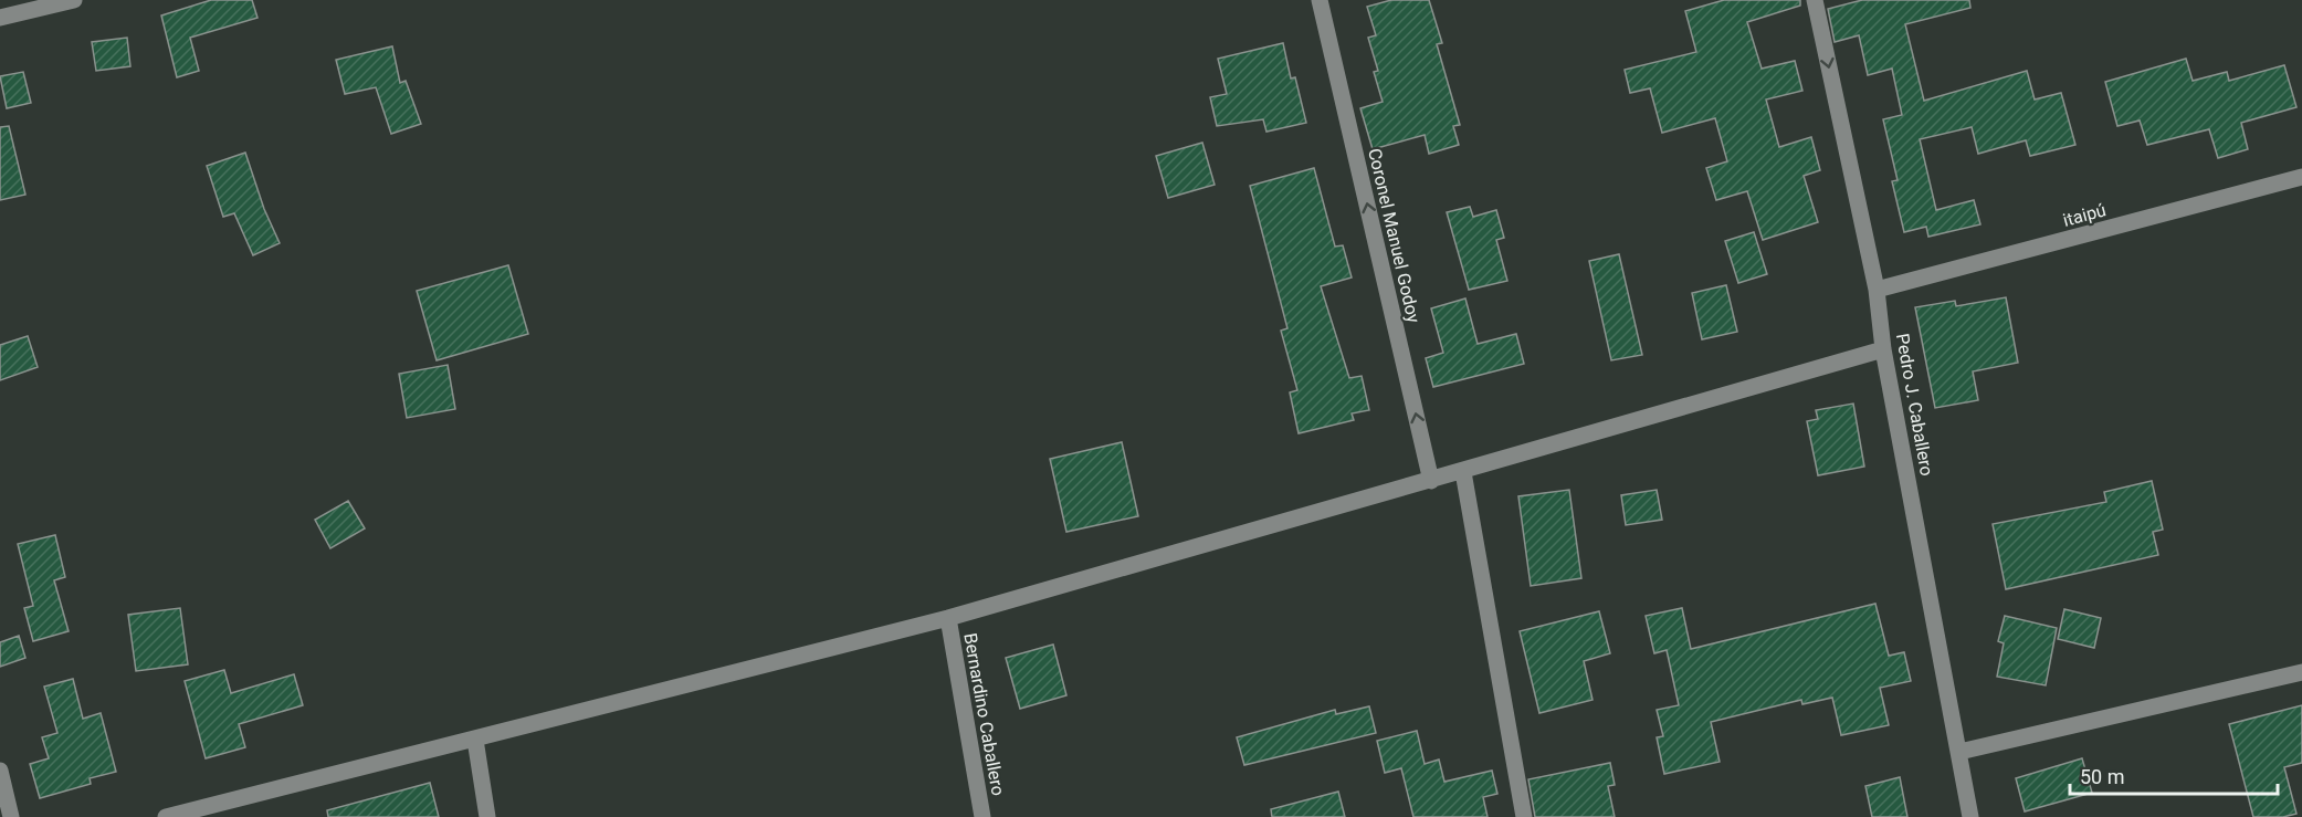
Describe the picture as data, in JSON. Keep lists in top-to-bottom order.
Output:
{
  "streets": {
    "street": [
      "itaipú",
      "Coronel Manuel Godoy",
      "Pedro J. Caballero",
      "Bernardino Caballero"
    ]
  },
  "crossings": [
    ["itaipú", "Pedro J. Caballero"]
  ],
  "one_way": ["Coronel Manuel Godoy", "Pedro J. Caballero"],
  "scale_bar": "50 m"
}
